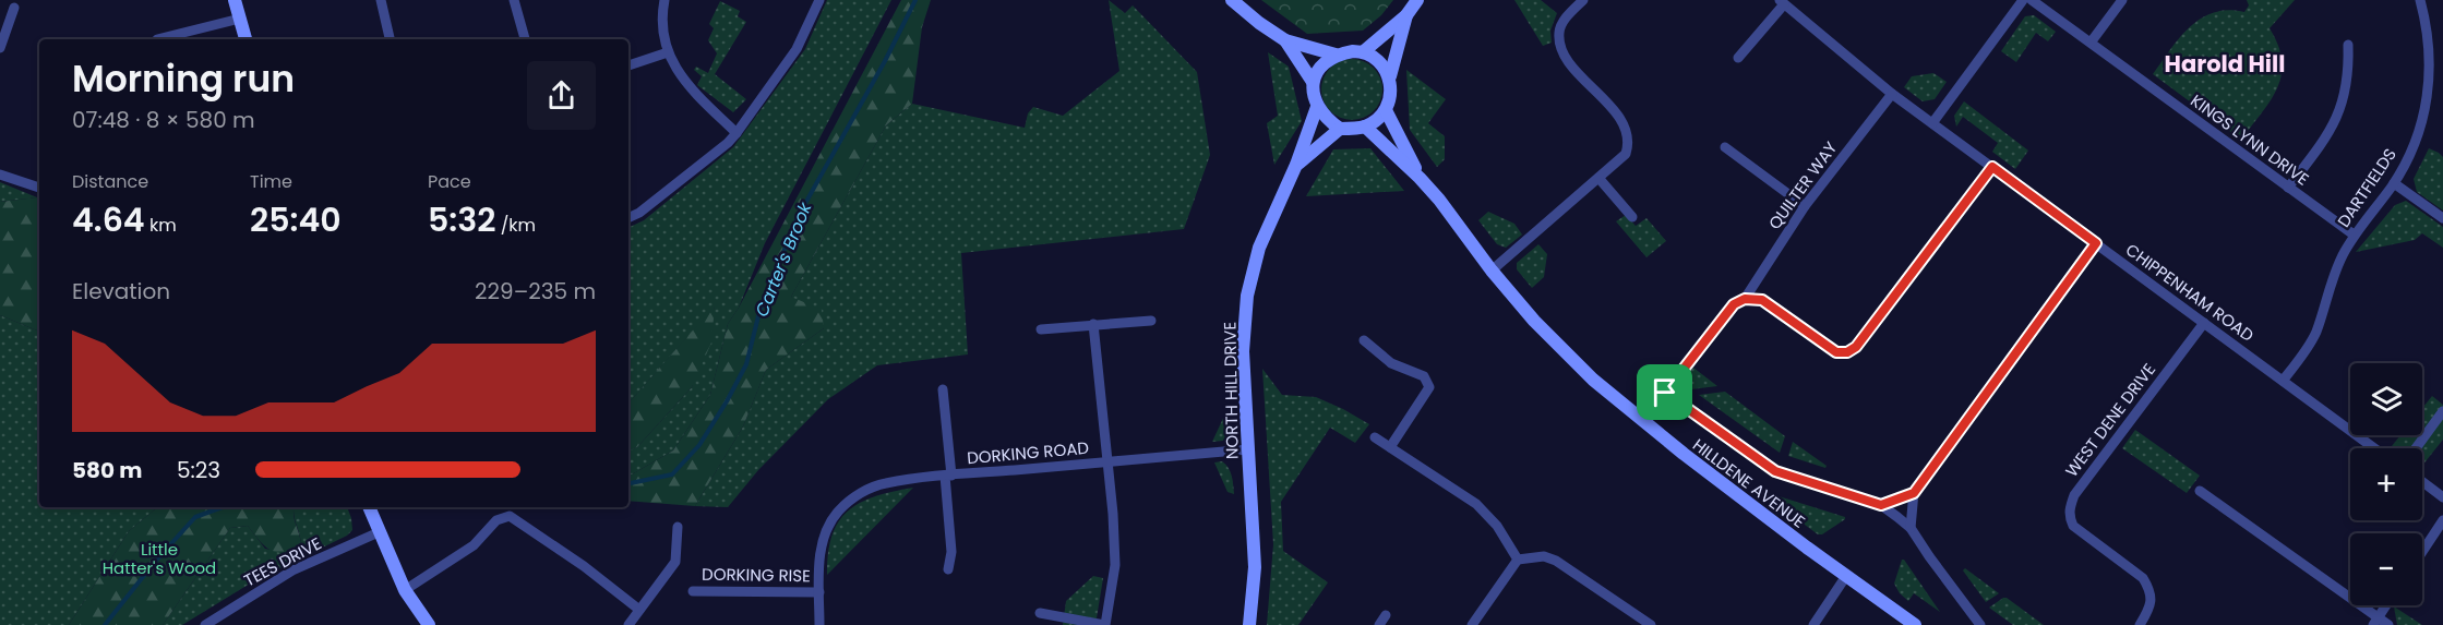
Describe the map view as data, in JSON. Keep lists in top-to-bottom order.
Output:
{
  "streets": {
    "street": [
      "KINGS LYNN DRIVE",
      "QUILTER WAY",
      "DARTFIELDS",
      "CHIPPENHAM ROAD",
      "NORTH HILL DRIVE",
      "WEST DENE DRIVE",
      "DORKING ROAD",
      "HILLDENE AVENUE",
      "TEES DRIVE",
      "DORKING RISE"
    ]
  },
  "crossings": [
    ["KINGS LYNN DRIVE", "DARTFIELDS"],
    ["QUILTER WAY", "CHIPPENHAM ROAD"],
    ["QUILTER WAY", "HILLDENE AVENUE"],
    ["DARTFIELDS", "CHIPPENHAM ROAD"],
    ["CHIPPENHAM ROAD", "WEST DENE DRIVE"],
    ["NORTH HILL DRIVE", "DORKING ROAD"],
    ["NORTH HILL DRIVE", "HILLDENE AVENUE"],
    ["DORKING ROAD", "DORKING RISE"]
  ],
  "districts": ["Harold Hill"],
  "water": ["Carter's Brook"],
  "parks": ["Little Hatter's Wood"],
  "page": {
    "heading": ["Morning run", "07:48 · 8 × 580 m"],
    "stats": [
      ["Distance", "4.64 km"],
      ["Time", "25:40"],
      ["Pace", "5:32 /km"]
    ],
    "chart": ["Elevation", "229–235 m"],
    "map_buttons": ["+", "−"],
    "list": [
      {
        "name": "580 m",
        "note": "5:23"
      }
    ]
  }
}
